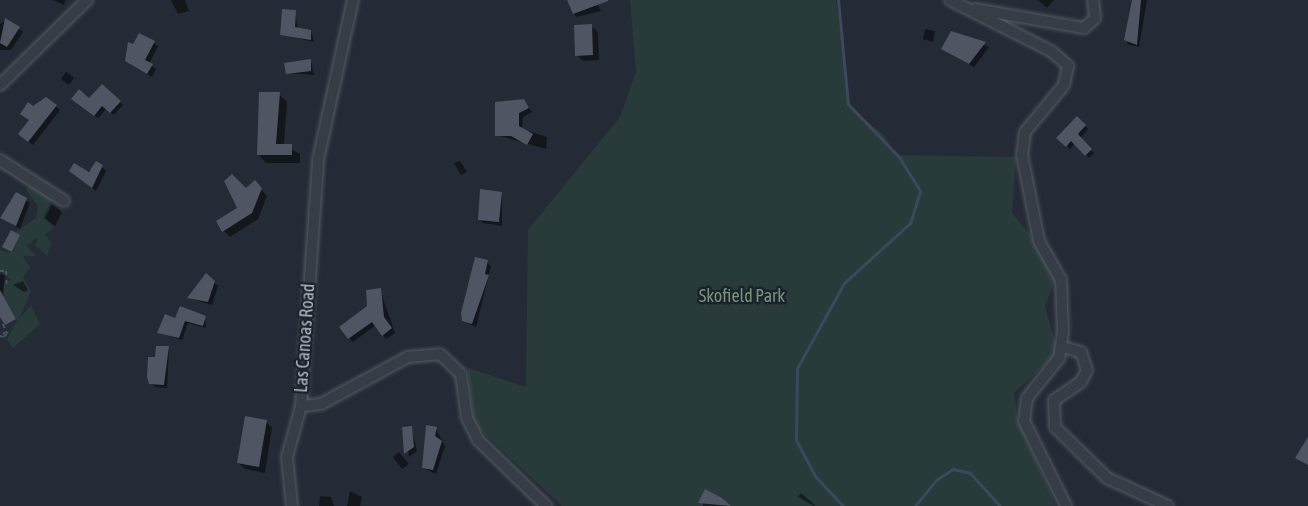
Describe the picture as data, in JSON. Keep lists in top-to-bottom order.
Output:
{
  "streets": {
    "street": ["Las Canoas Road"]
  },
  "parks": ["Skofield Park"]
}
